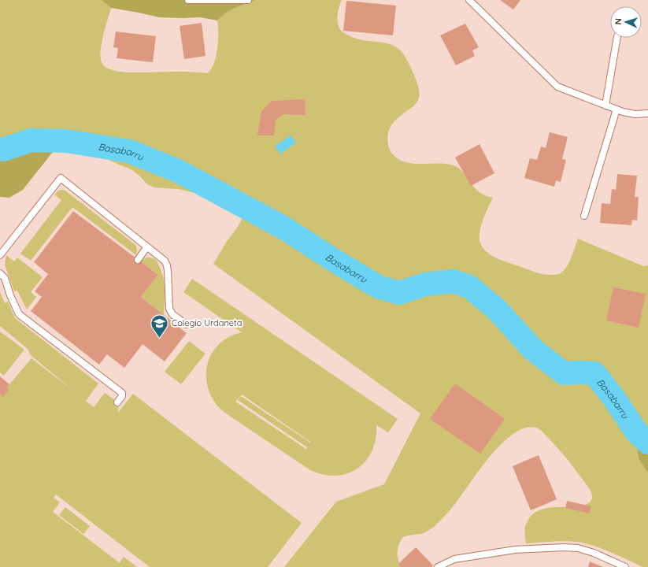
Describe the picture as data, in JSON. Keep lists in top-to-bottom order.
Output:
{
  "water": ["Basabarru"],
  "places": {
    "school or university": ["Colegio Urdaneta"]
  },
  "north": "left"
}
